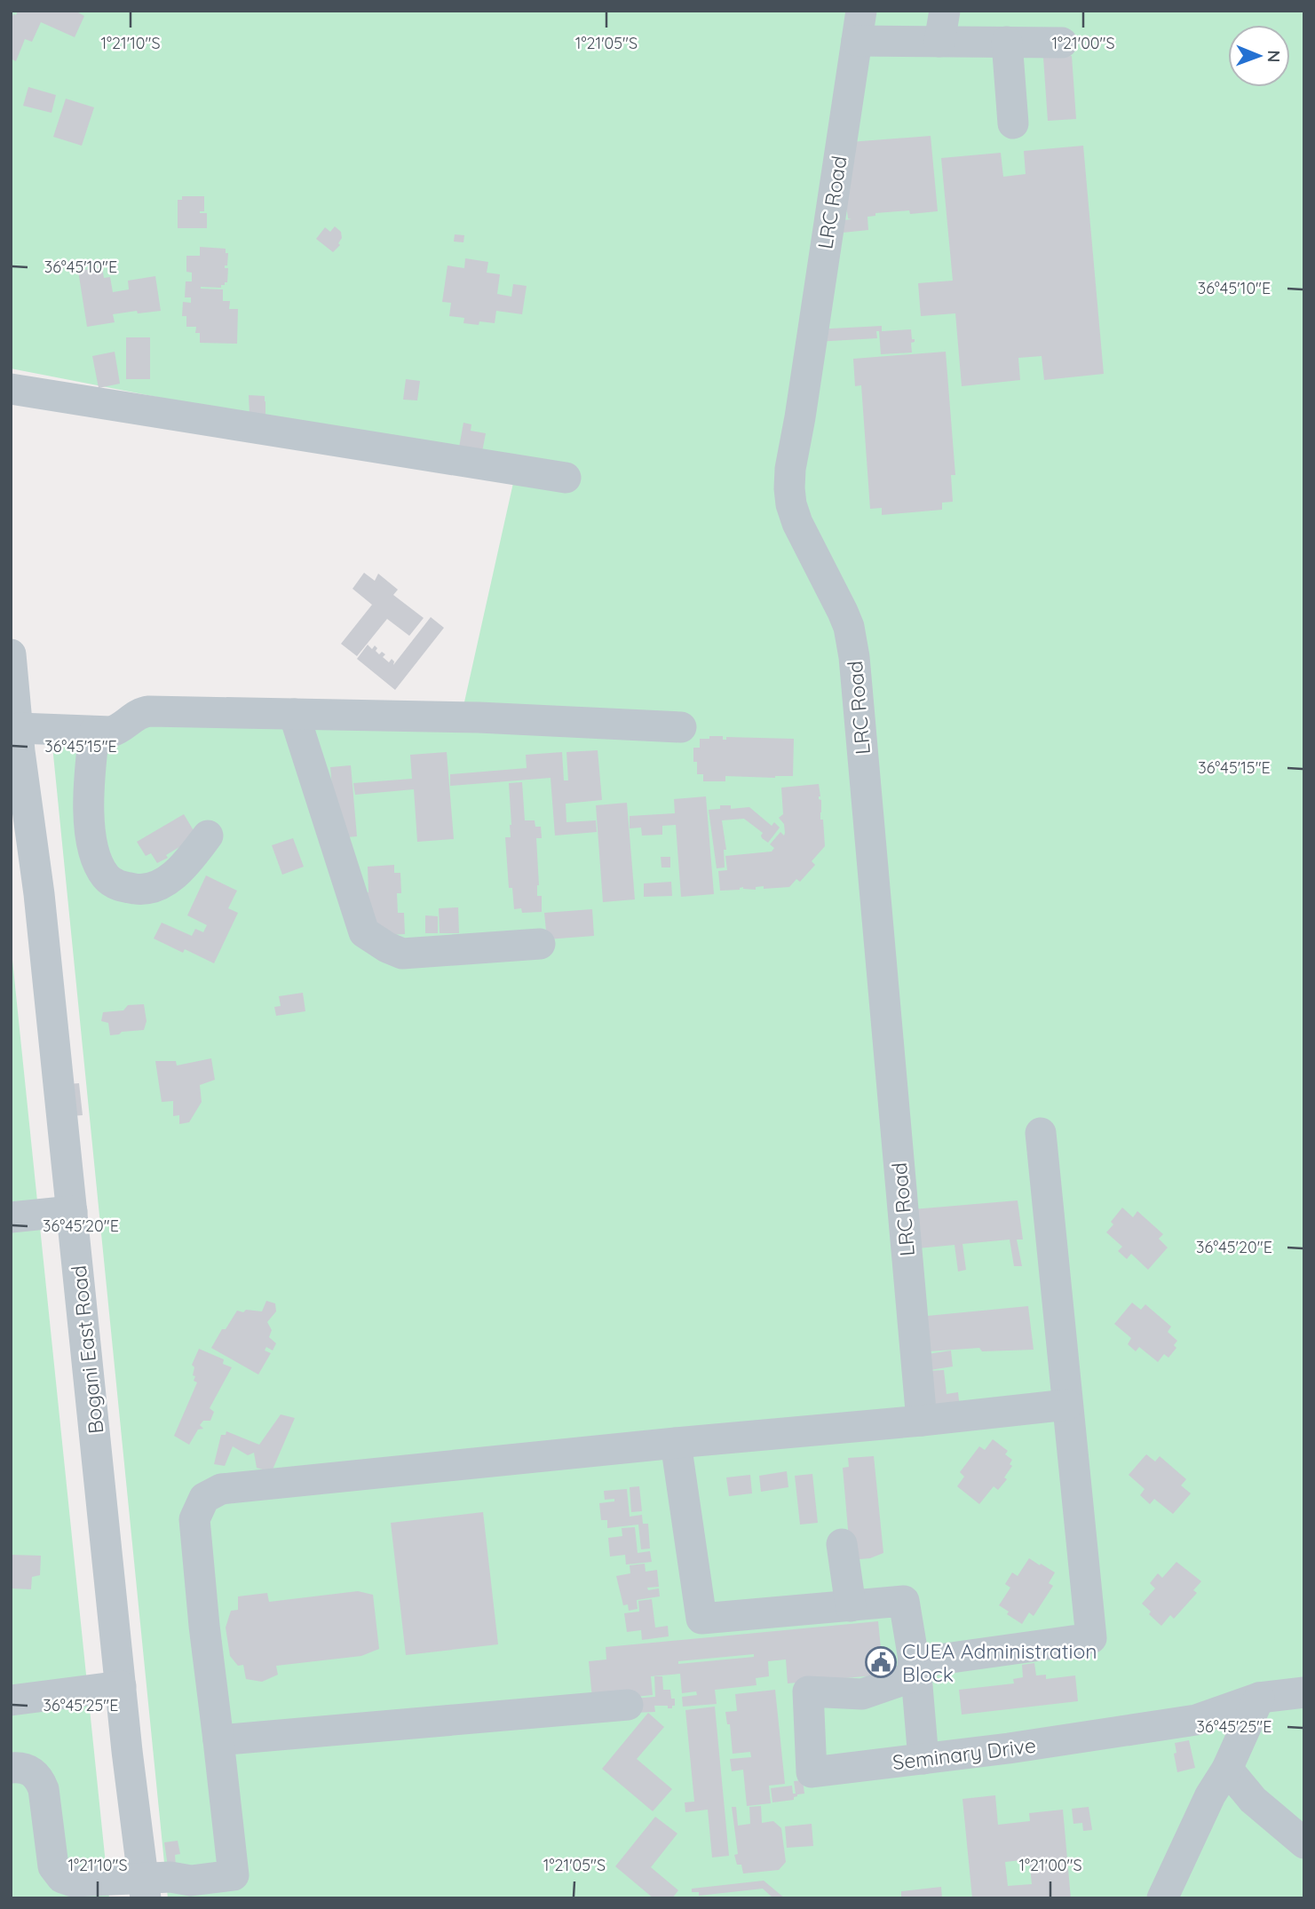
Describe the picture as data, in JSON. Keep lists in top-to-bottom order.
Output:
{
  "streets": {
    "street": ["LRC Road", "Bogani East Road", "Seminary Drive"]
  },
  "places": {
    "public building": ["CUEA Administration Block"]
  },
  "north": "right",
  "coordinates": [
    "1°21'10\"S",
    "1°21'05\"S",
    "1°21'00\"S",
    "36°45'10\"E",
    "36°45'15\"E",
    "36°45'20\"E",
    "36°45'25\"E"
  ]
}
